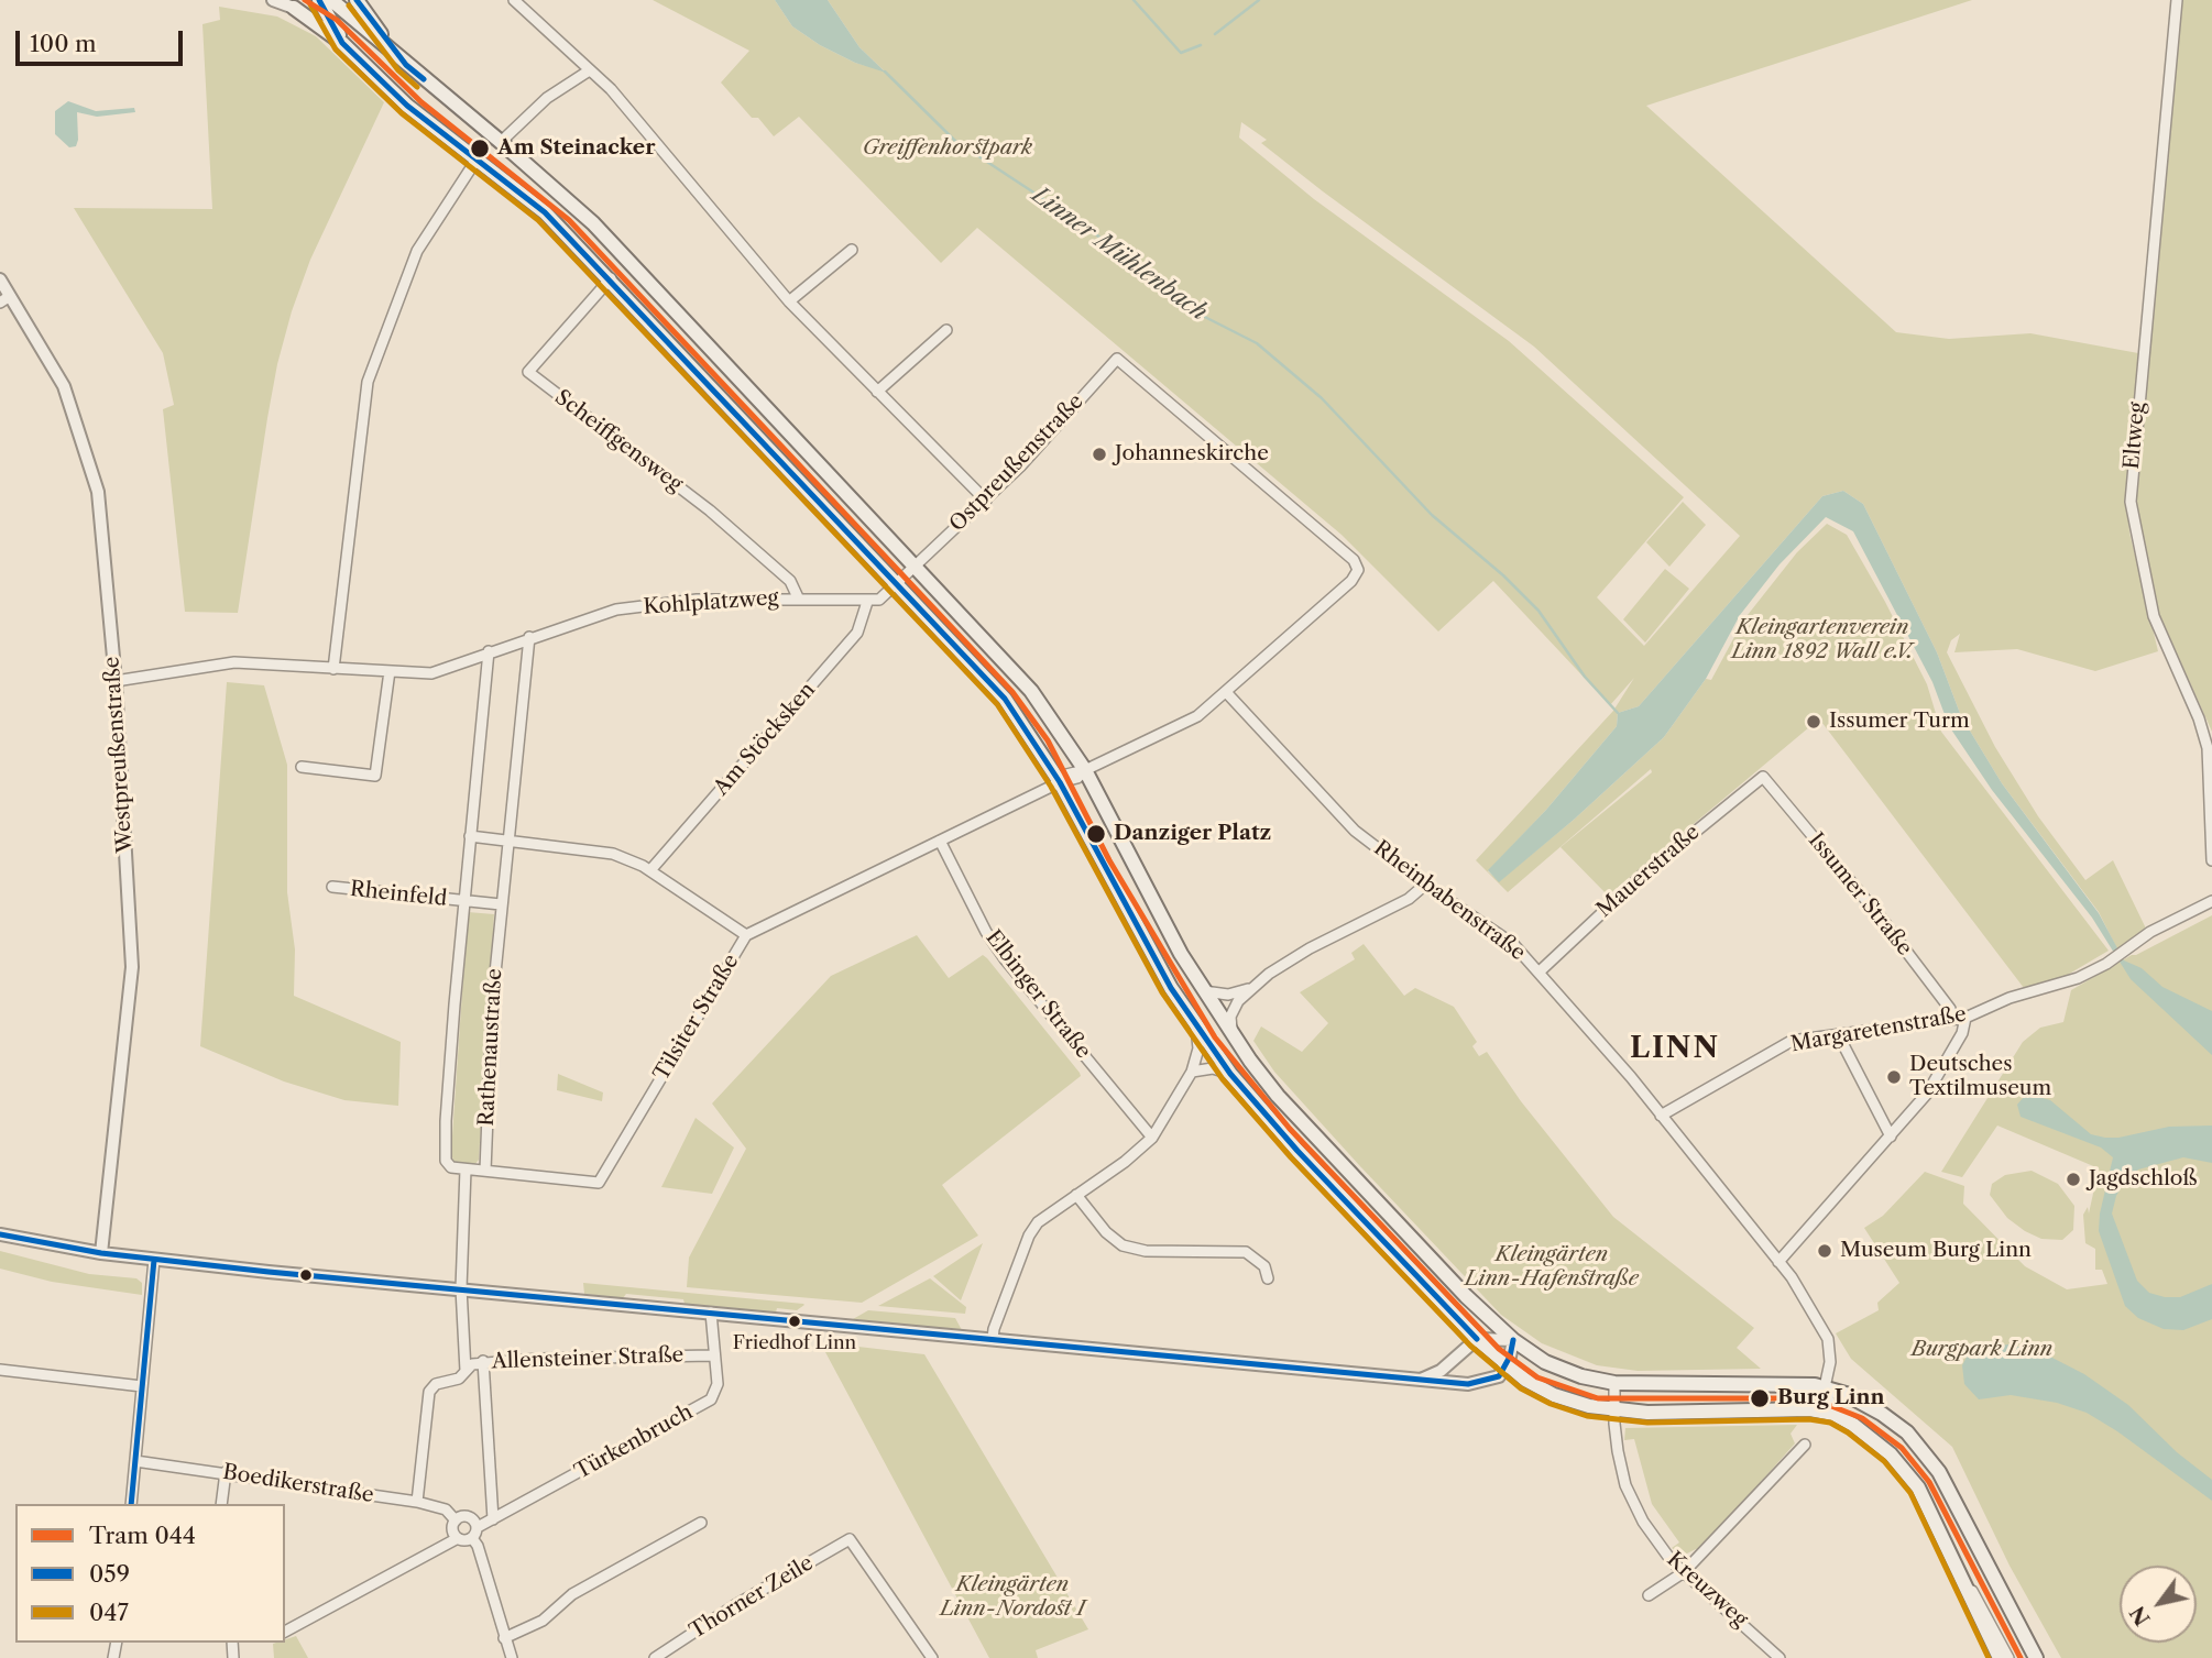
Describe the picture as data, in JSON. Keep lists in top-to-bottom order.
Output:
{
  "streets": {
    "street": [
      "Eltweg",
      "Scheiffgensweg",
      "Ostpreußenstraße",
      "Kohlplatzweg",
      "Am Stöcksken",
      "Westpreußenstraße",
      "Mauerstraße",
      "Rheinfeld",
      "Issumer Straße",
      "Rheinbabenstraße",
      "Elbinger Straße",
      "Tilsiter Straße",
      "Margaretenstraße",
      "Rathenaustraße",
      "Allensteiner Straße",
      "Türkenbruch",
      "Boedikerstraße",
      "Kreuzweg",
      "Thorner Zeile"
    ]
  },
  "crossings": [
    ["Scheiffgensweg", "Kohlplatzweg"],
    ["Ostpreußenstraße", "Rheinbabenstraße"],
    ["Kohlplatzweg", "Am Stöcksken"],
    ["Kohlplatzweg", "Westpreußenstraße"],
    ["Kohlplatzweg", "Rathenaustraße"],
    ["Mauerstraße", "Issumer Straße"],
    ["Mauerstraße", "Rheinbabenstraße"],
    ["Rheinfeld", "Rathenaustraße"],
    ["Issumer Straße", "Margaretenstraße"],
    ["Rheinbabenstraße", "Margaretenstraße"],
    ["Elbinger Straße", "Tilsiter Straße"],
    ["Tilsiter Straße", "Rathenaustraße"],
    ["Allensteiner Straße", "Türkenbruch"],
    ["Allensteiner Straße", "Boedikerstraße"],
    ["Türkenbruch", "Boedikerstraße"]
  ],
  "districts": ["LINN"],
  "water": ["Linner Mühlenbach"],
  "parks": [
    "Greiffenhorstpark",
    "Kleingartenverein Linn 1892 Wall e.V.",
    "Kleingärten Linn-Hafenstraße",
    "Burgpark Linn",
    "Kleingärten Linn-Nordost I"
  ],
  "places": [
    "Am Steinacker",
    "Johanneskirche",
    "Issumer Turm",
    "Danziger Platz",
    "Deutsches Textilmuseum",
    "Jagdschloß",
    "Museum Burg Linn",
    "Friedhof Linn",
    "Burg Linn"
  ],
  "lines": ["tram line 044", "transit line 059", "transit line 047"],
  "legend": ["Tram 044", "059", "047"],
  "scale_bar": "100 m",
  "north": "bottom left"
}
